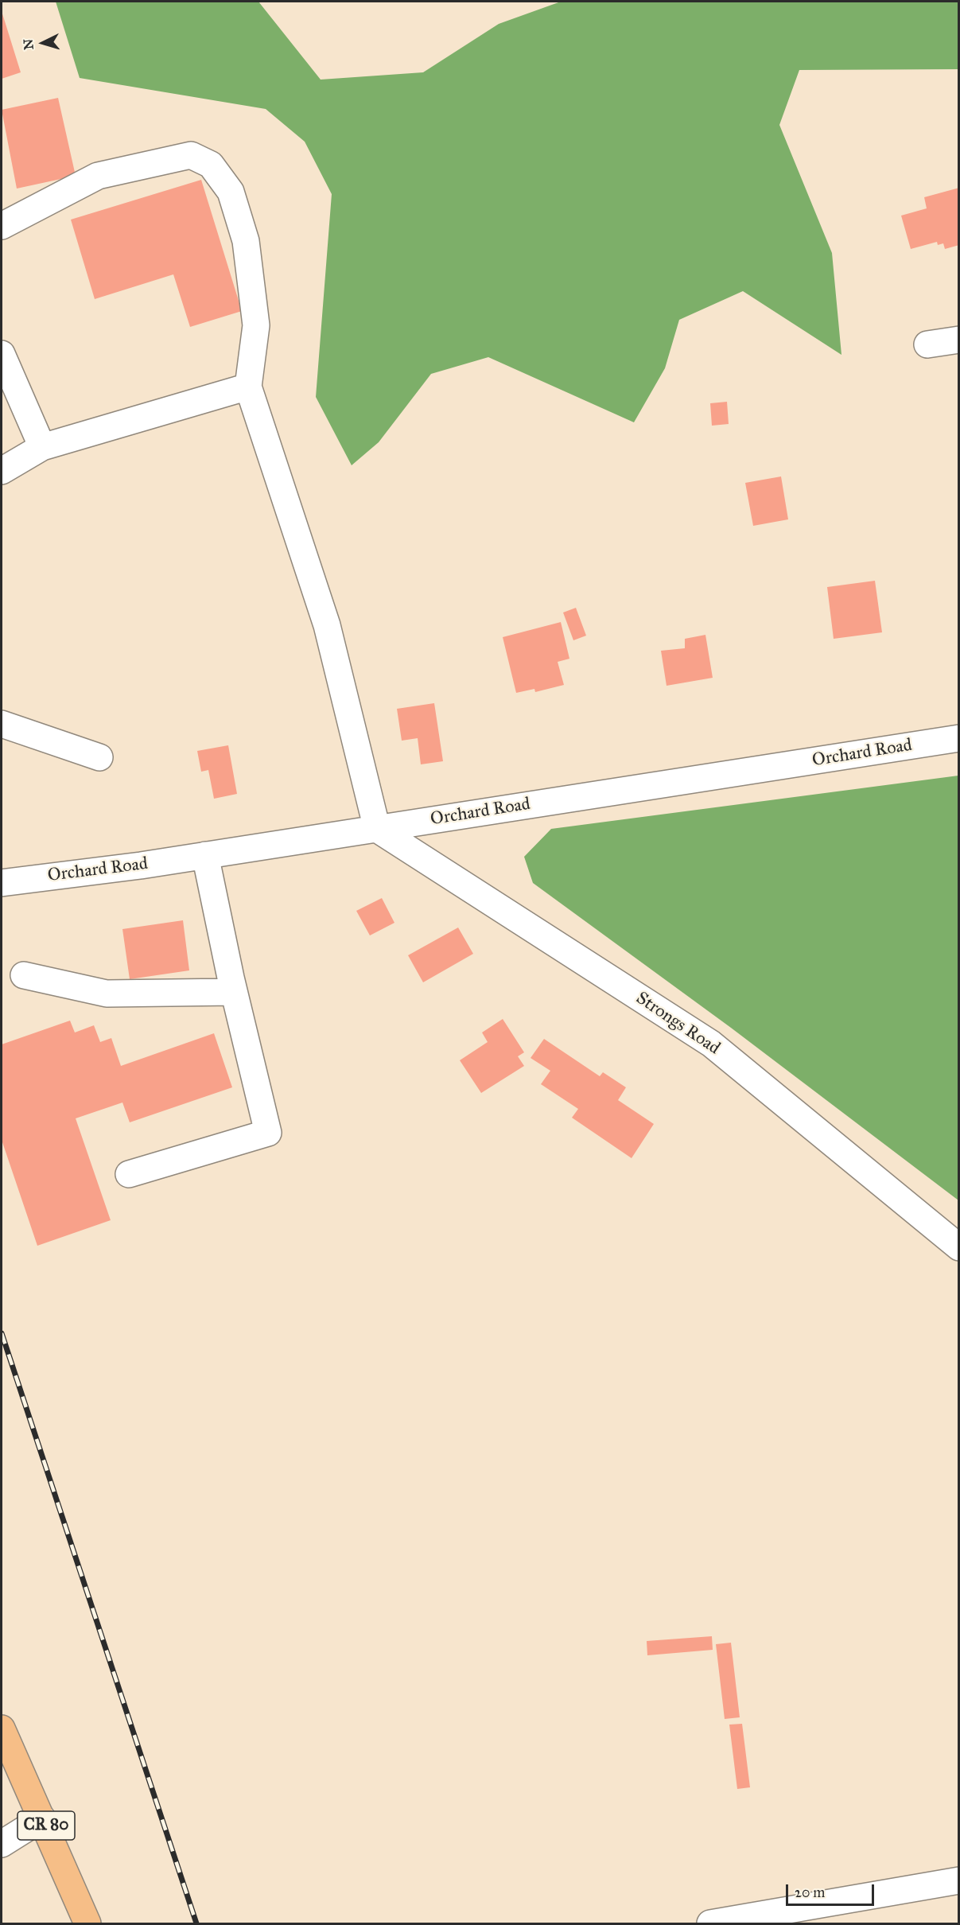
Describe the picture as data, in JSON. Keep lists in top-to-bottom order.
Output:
{
  "streets": {
    "main road": ["CR 80"],
    "street": ["Orchard Road", "Strongs Road"]
  },
  "crossings": [
    ["Orchard Road", "Strongs Road"]
  ],
  "scale_bar": "20 m",
  "north": "left"
}
